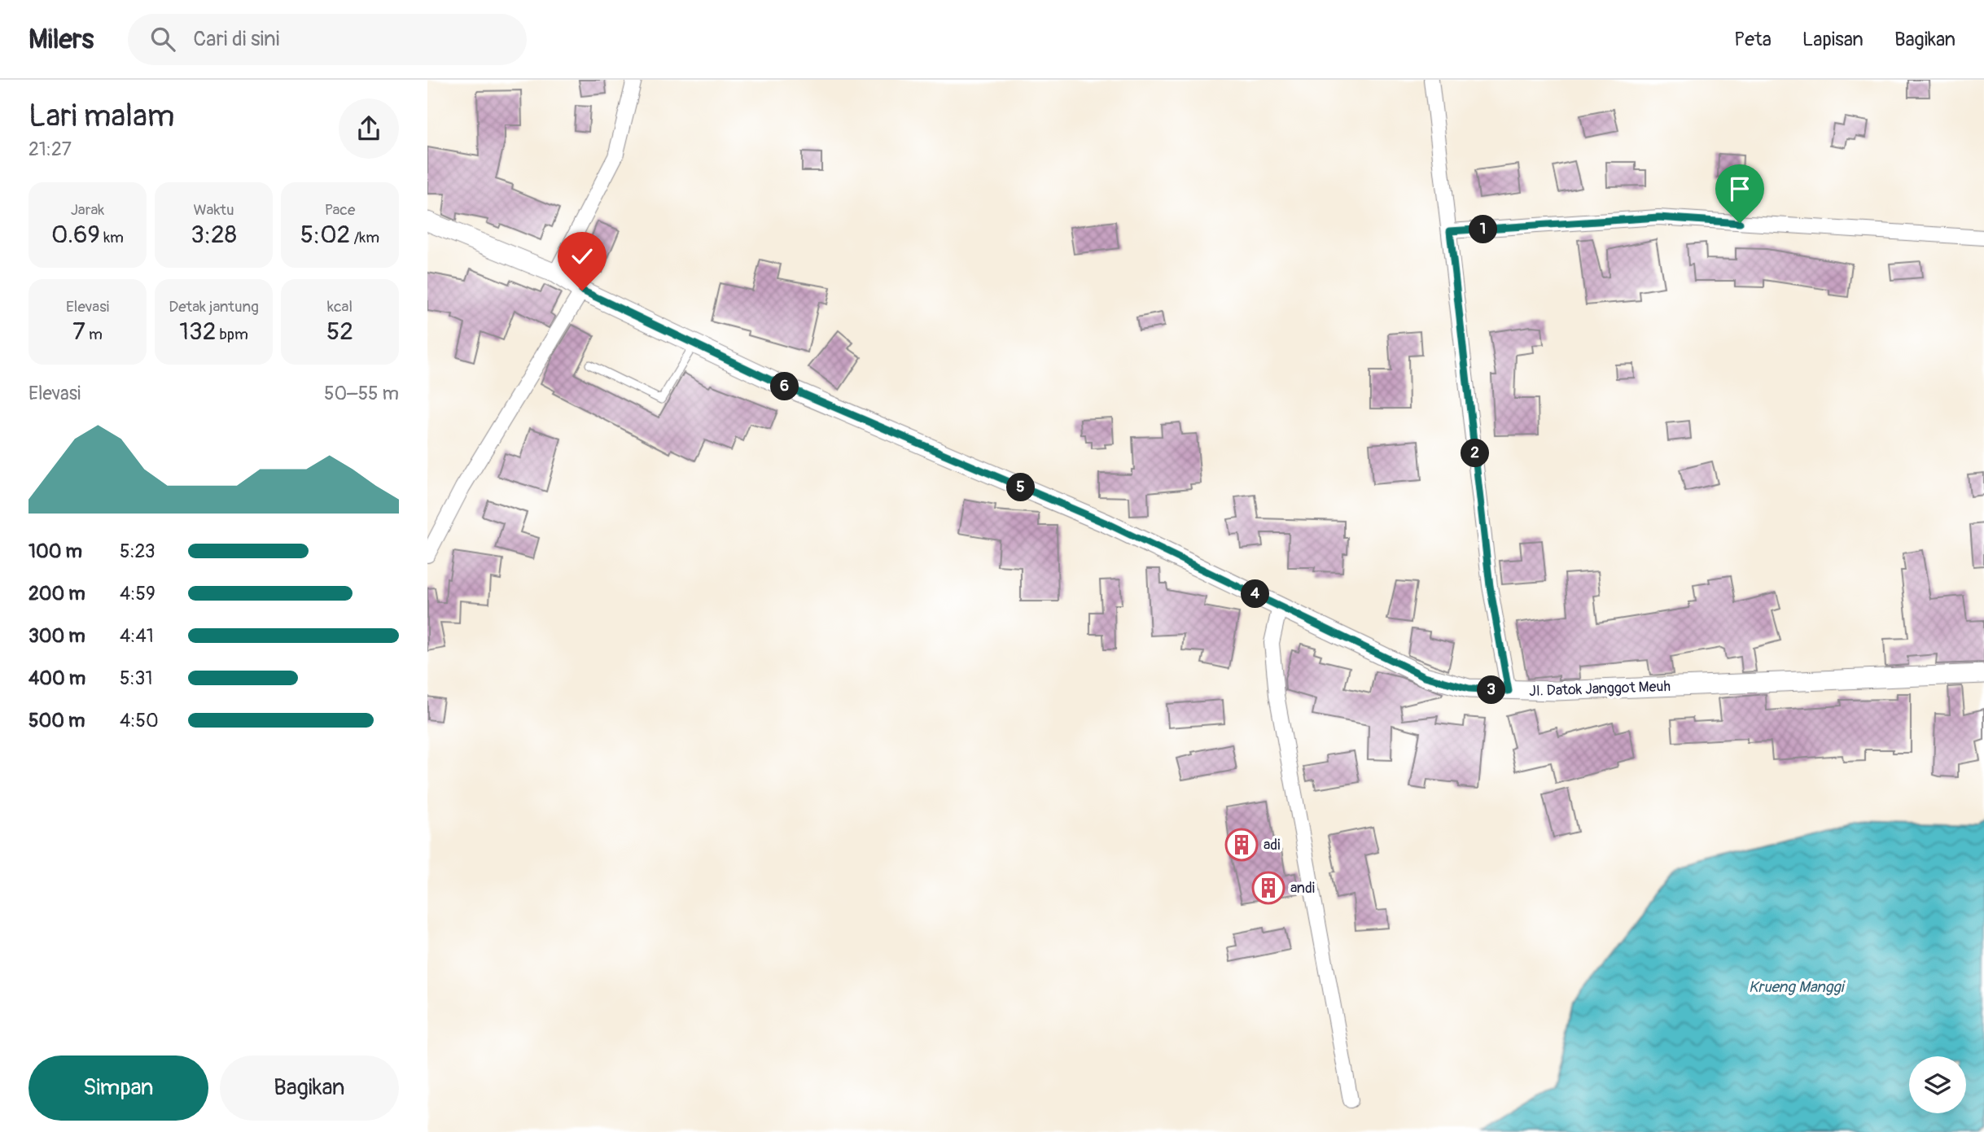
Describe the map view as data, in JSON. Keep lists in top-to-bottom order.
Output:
{
  "streets": {
    "street": ["JI. Datok Janggot Meuh"]
  },
  "water": ["Krueng Manggi"],
  "places": {
    "building": ["adi", "andi"]
  },
  "page": {
    "header": "Milers",
    "search": "Cari di sini",
    "nav": ["Peta", "Lapisan", "Bagikan"],
    "heading": ["Lari malam", "21:27"],
    "stats": [
      ["Jarak", "0.69 km"],
      ["Waktu", "3:28"],
      ["Pace", "5:02 /km"],
      ["Elevasi", "7 m"],
      ["Detak jantung", "132 bpm"],
      ["kcal", "52"]
    ],
    "pins": [
      "1",
      "6",
      "2",
      "5",
      "4",
      "3"
    ],
    "chart": ["Elevasi", "50–55 m"],
    "list": [
      {
        "name": "100 m",
        "note": "5:23"
      },
      {
        "name": "200 m",
        "note": "4:59"
      },
      {
        "name": "300 m",
        "note": "4:41"
      },
      {
        "name": "400 m",
        "note": "5:31"
      },
      {
        "name": "500 m",
        "note": "4:50"
      }
    ],
    "buttons": ["Simpan", "Bagikan"]
  }
}
